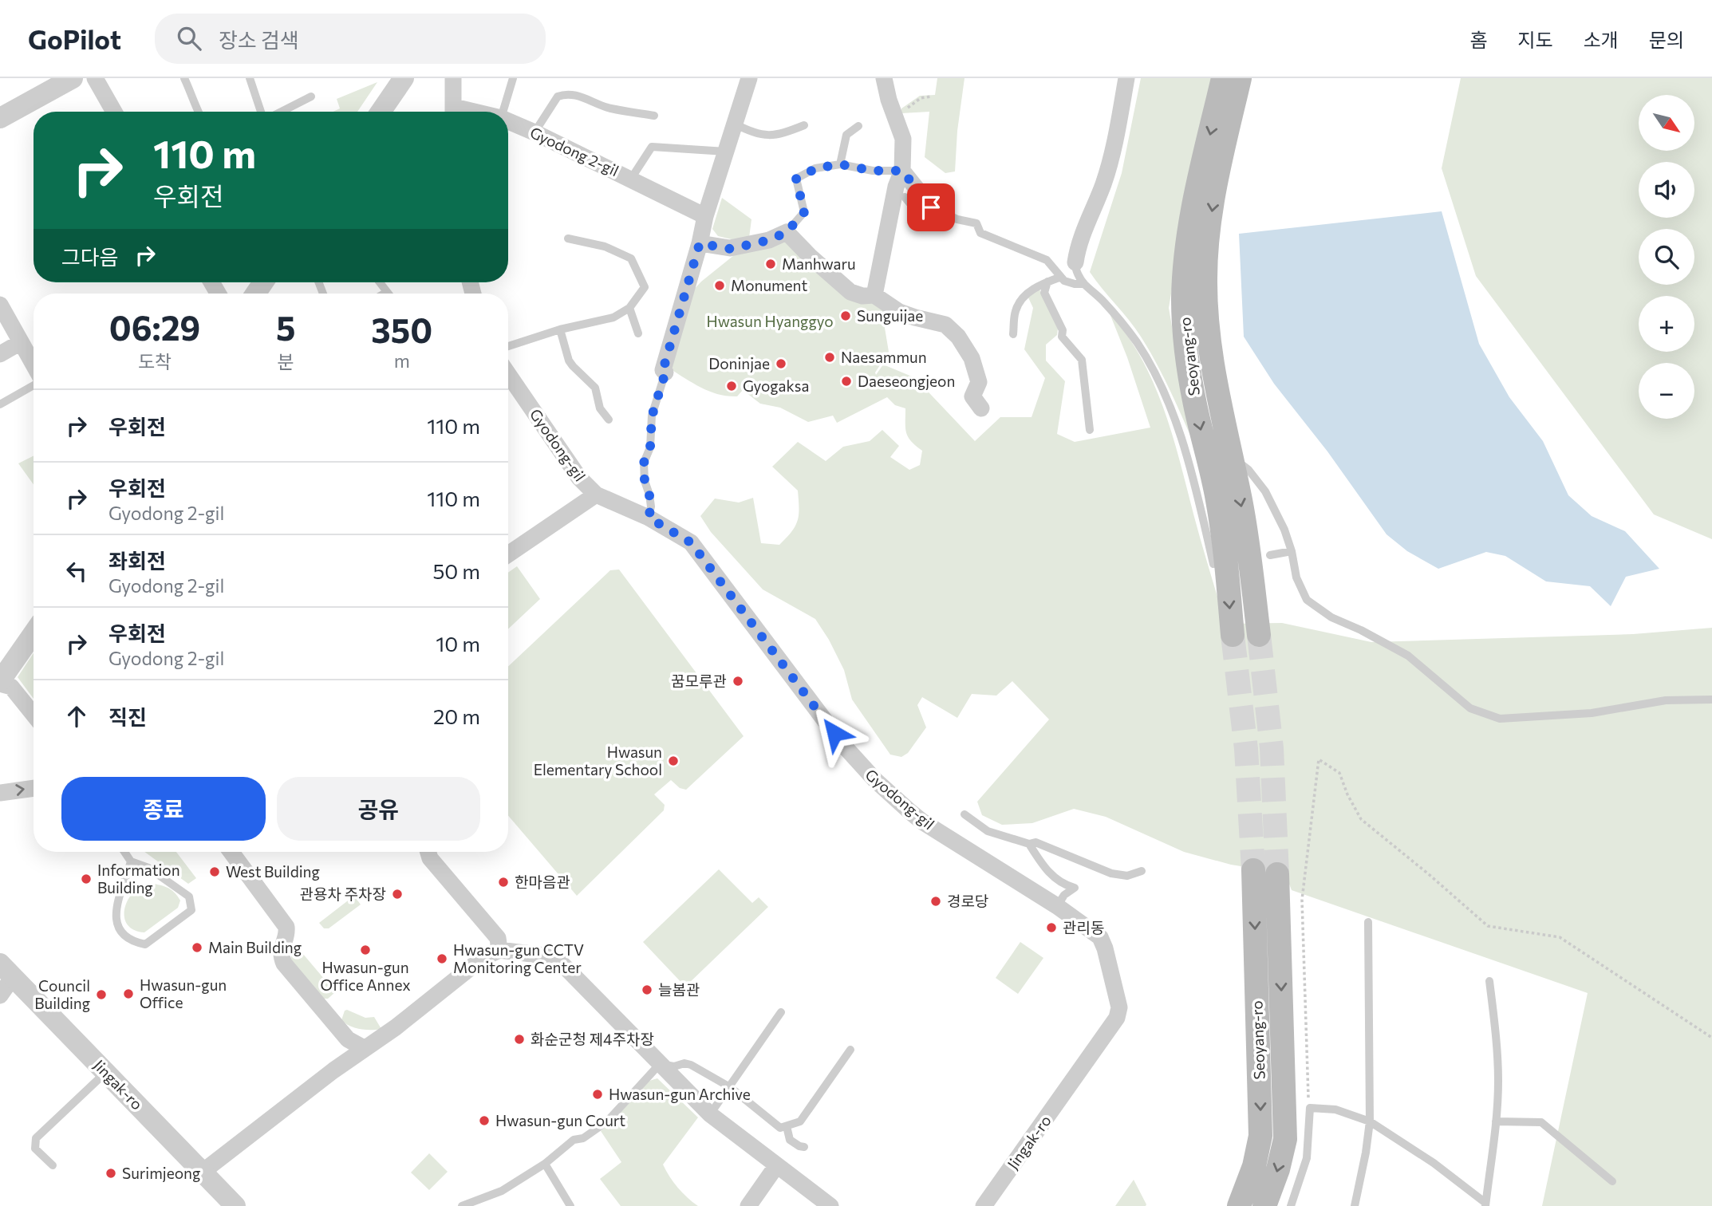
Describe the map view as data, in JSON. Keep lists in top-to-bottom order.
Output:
{
  "streets": {
    "main road": ["Seoyang-ro"],
    "street": ["Gyodong 2-gil", "Gyodong-gil", "Jingak-ro"]
  },
  "crossings": [
    ["Gyodong-gil", "Jingak-ro"]
  ],
  "one_way": ["Seoyang-ro"],
  "parks": ["Hwasun Hyanggyo"],
  "places": [
    "Manhwaru",
    "Monument",
    "Sunguijae",
    "Naesammun",
    "Doninjae",
    "Daeseongjeon",
    "Gyogaksa",
    "꿈모루관",
    "Hwasun Elementary School",
    "West Building",
    "Information Building",
    "한마음관",
    "관용차 주차장",
    "경로당",
    "관리동",
    "Main Building",
    "Hwasun-gun Office Annex",
    "Hwasun-gun CCTV Monitoring Center",
    "늘봄관",
    "Hwasun-gun Office",
    "Council Building",
    "화순군청 제4주차장",
    "Hwasun-gun Archive",
    "Hwasun-gun Court",
    "Surimjeong"
  ],
  "north": "bottom right",
  "page": {
    "header": "GoPilot",
    "search": "장소 검색",
    "nav": [
      "홈",
      "지도",
      "소개",
      "문의"
    ],
    "map_buttons": ["+", "−"],
    "turn": ["110 m", "우회전"],
    "then": "그다음",
    "eta": [
      "06:29",
      "도착",
      "5",
      "분",
      "350",
      "m"
    ],
    "list": [
      {
        "name": "우회전",
        "value": "110 m"
      },
      {
        "name": "우회전",
        "note": "Gyodong 2-gil",
        "value": "110 m"
      },
      {
        "name": "좌회전",
        "note": "Gyodong 2-gil",
        "value": "50 m"
      },
      {
        "name": "우회전",
        "note": "Gyodong 2-gil",
        "value": "10 m"
      },
      {
        "name": "직진",
        "value": "20 m"
      }
    ],
    "buttons": ["종료", "공유"]
  }
}
